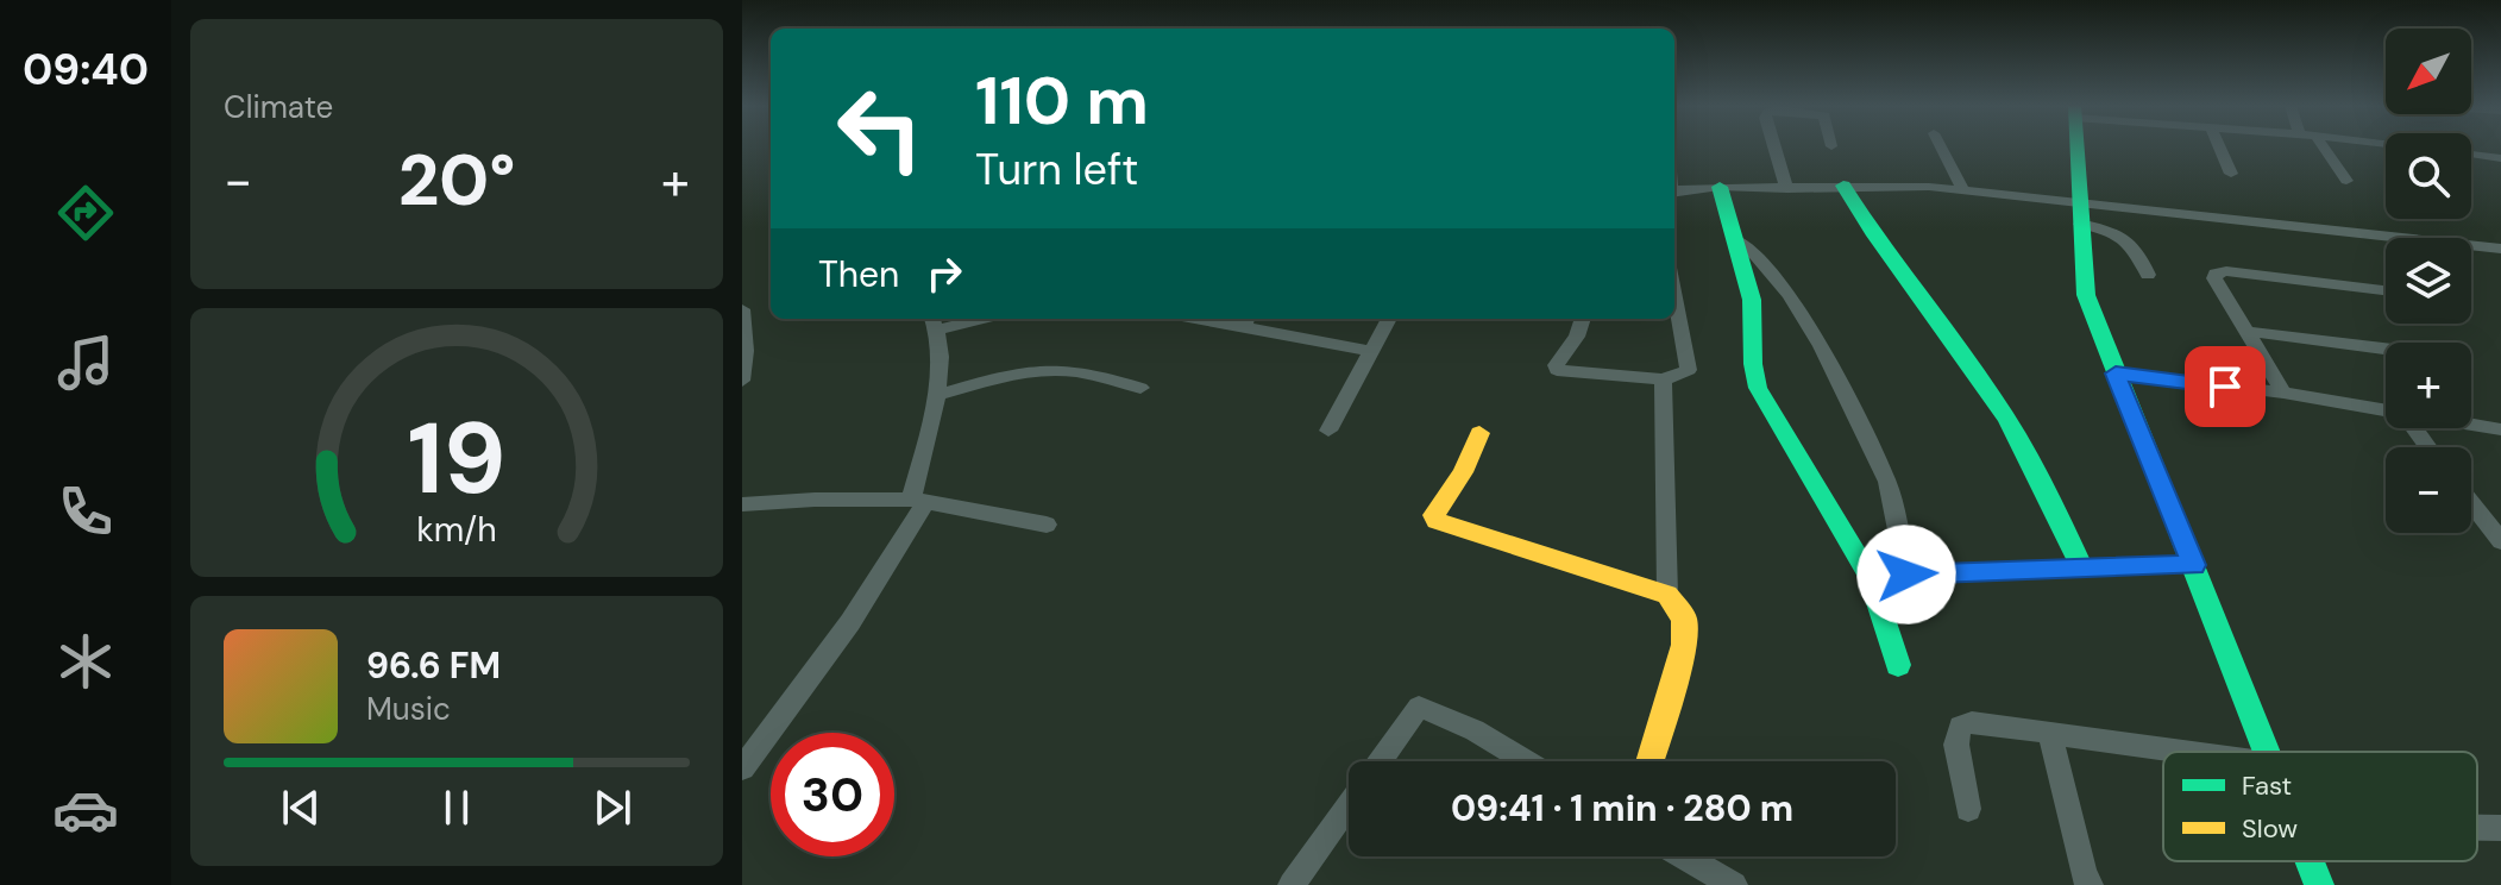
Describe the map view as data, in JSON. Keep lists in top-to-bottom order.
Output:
{
  "legend": ["Fast", "Slow"],
  "north": "bottom left",
  "page": {
    "tabs": "09:40",
    "tile": "Climate",
    "map_buttons": ["+", "−"],
    "turn": ["110 m", "Turn left"],
    "heat": ["−", "20°", "+"],
    "then": "Then",
    "song": ["96.6 FM", "Music"],
    "limit": "30",
    "trip": "09:41 · 1 min · 280 m",
    "gauge": ["19", "km/h"]
  }
}
